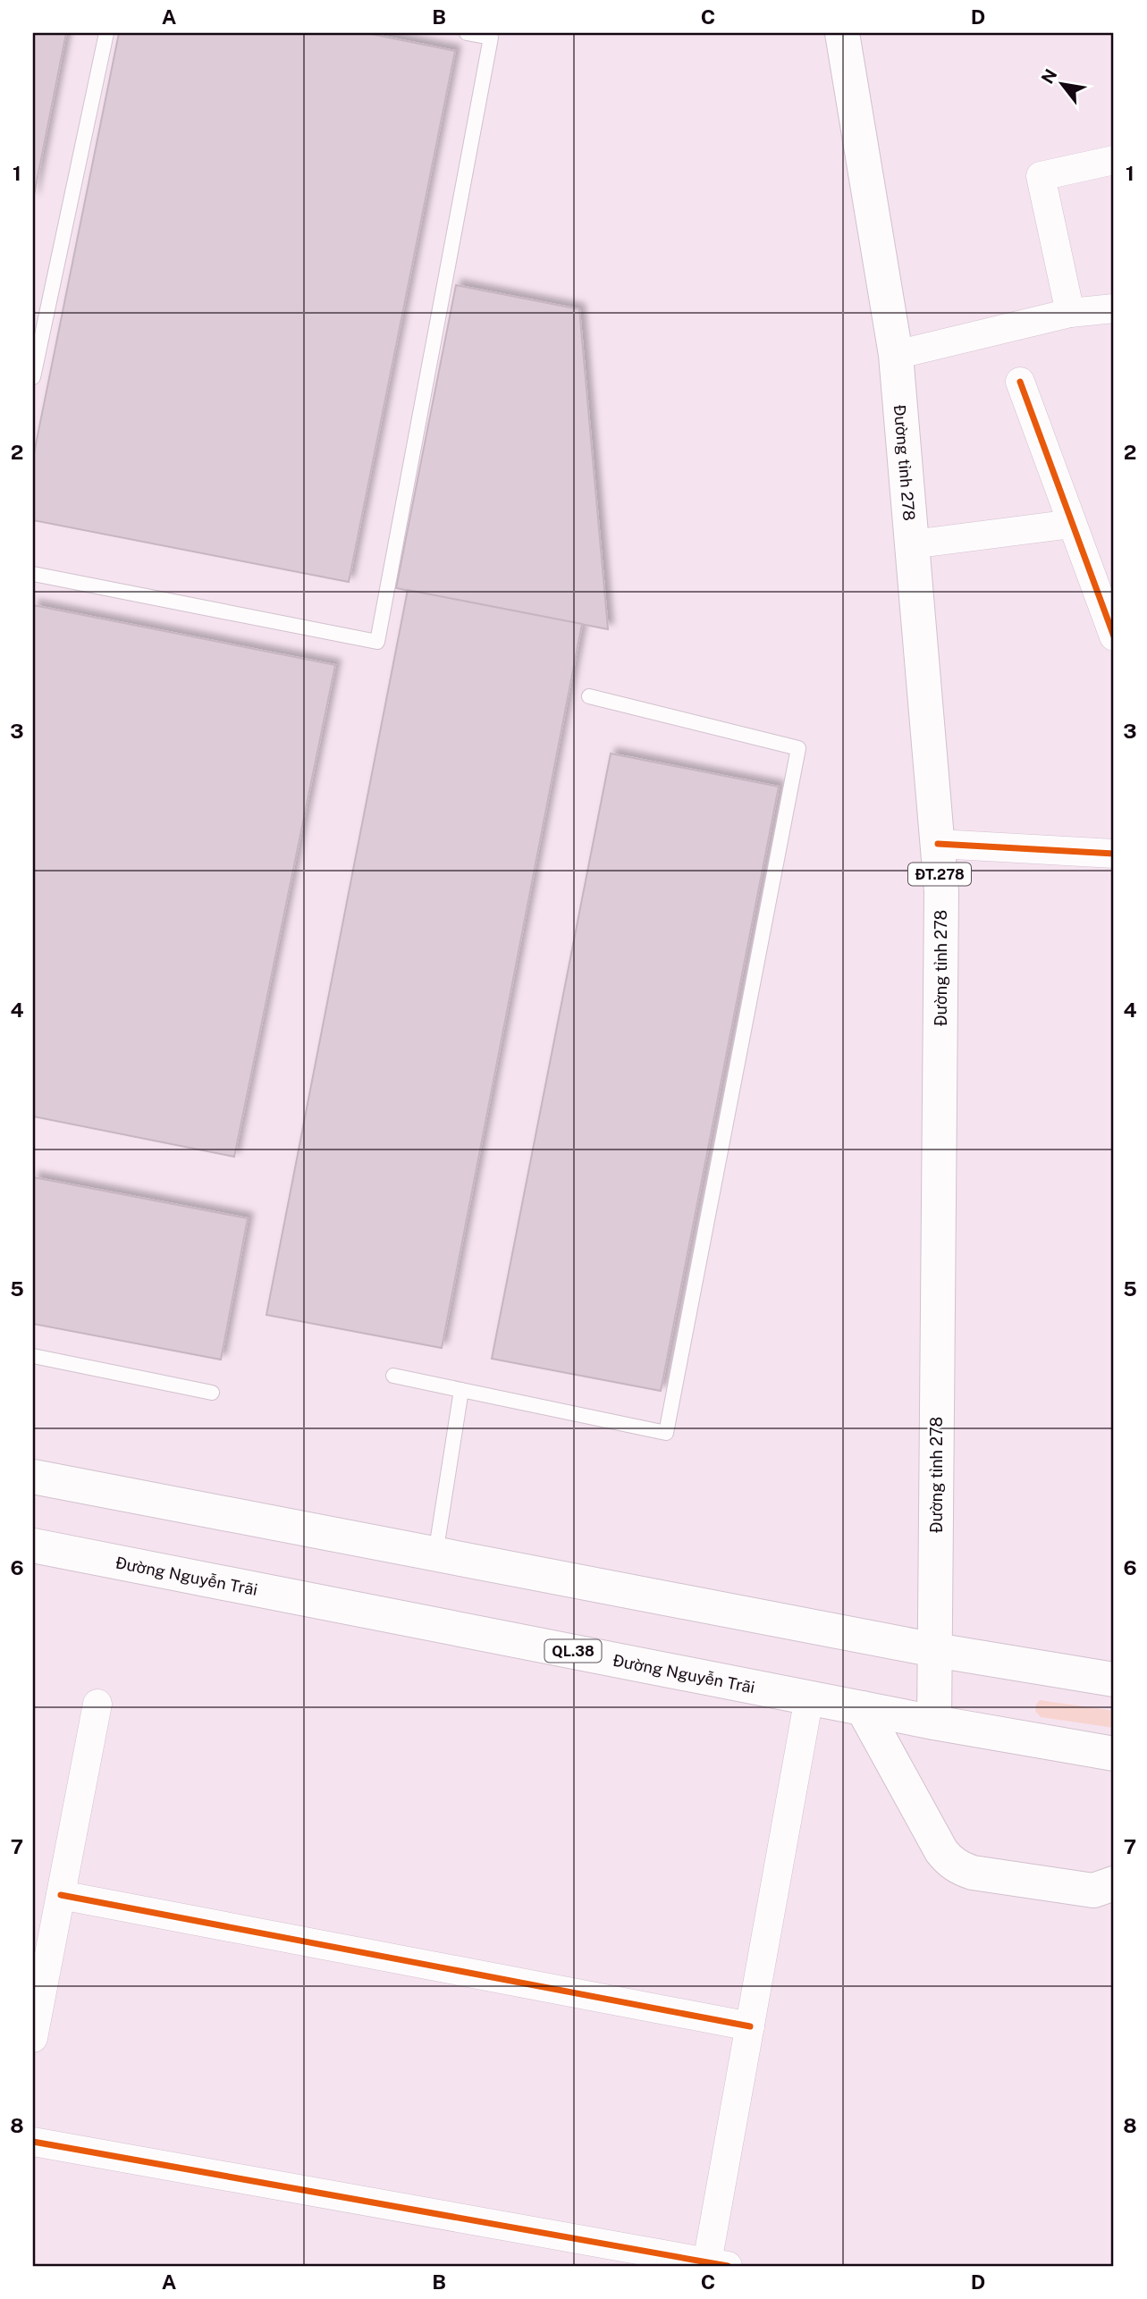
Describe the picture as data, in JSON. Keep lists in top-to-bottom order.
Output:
{
  "streets": {
    "main road": [
      "Đường tỉnh 278",
      "ĐT.278",
      "Đường Nguyễn Trãi",
      "QL.38"
    ]
  },
  "crossings": [
    ["Đường tỉnh 278", "Đường Nguyễn Trãi"]
  ],
  "north": "top left",
  "grid": {
    "columns": [
      "A",
      "B",
      "C",
      "D"
    ],
    "rows": [
      "1",
      "2",
      "3",
      "4",
      "5",
      "6",
      "7",
      "8"
    ]
  }
}
